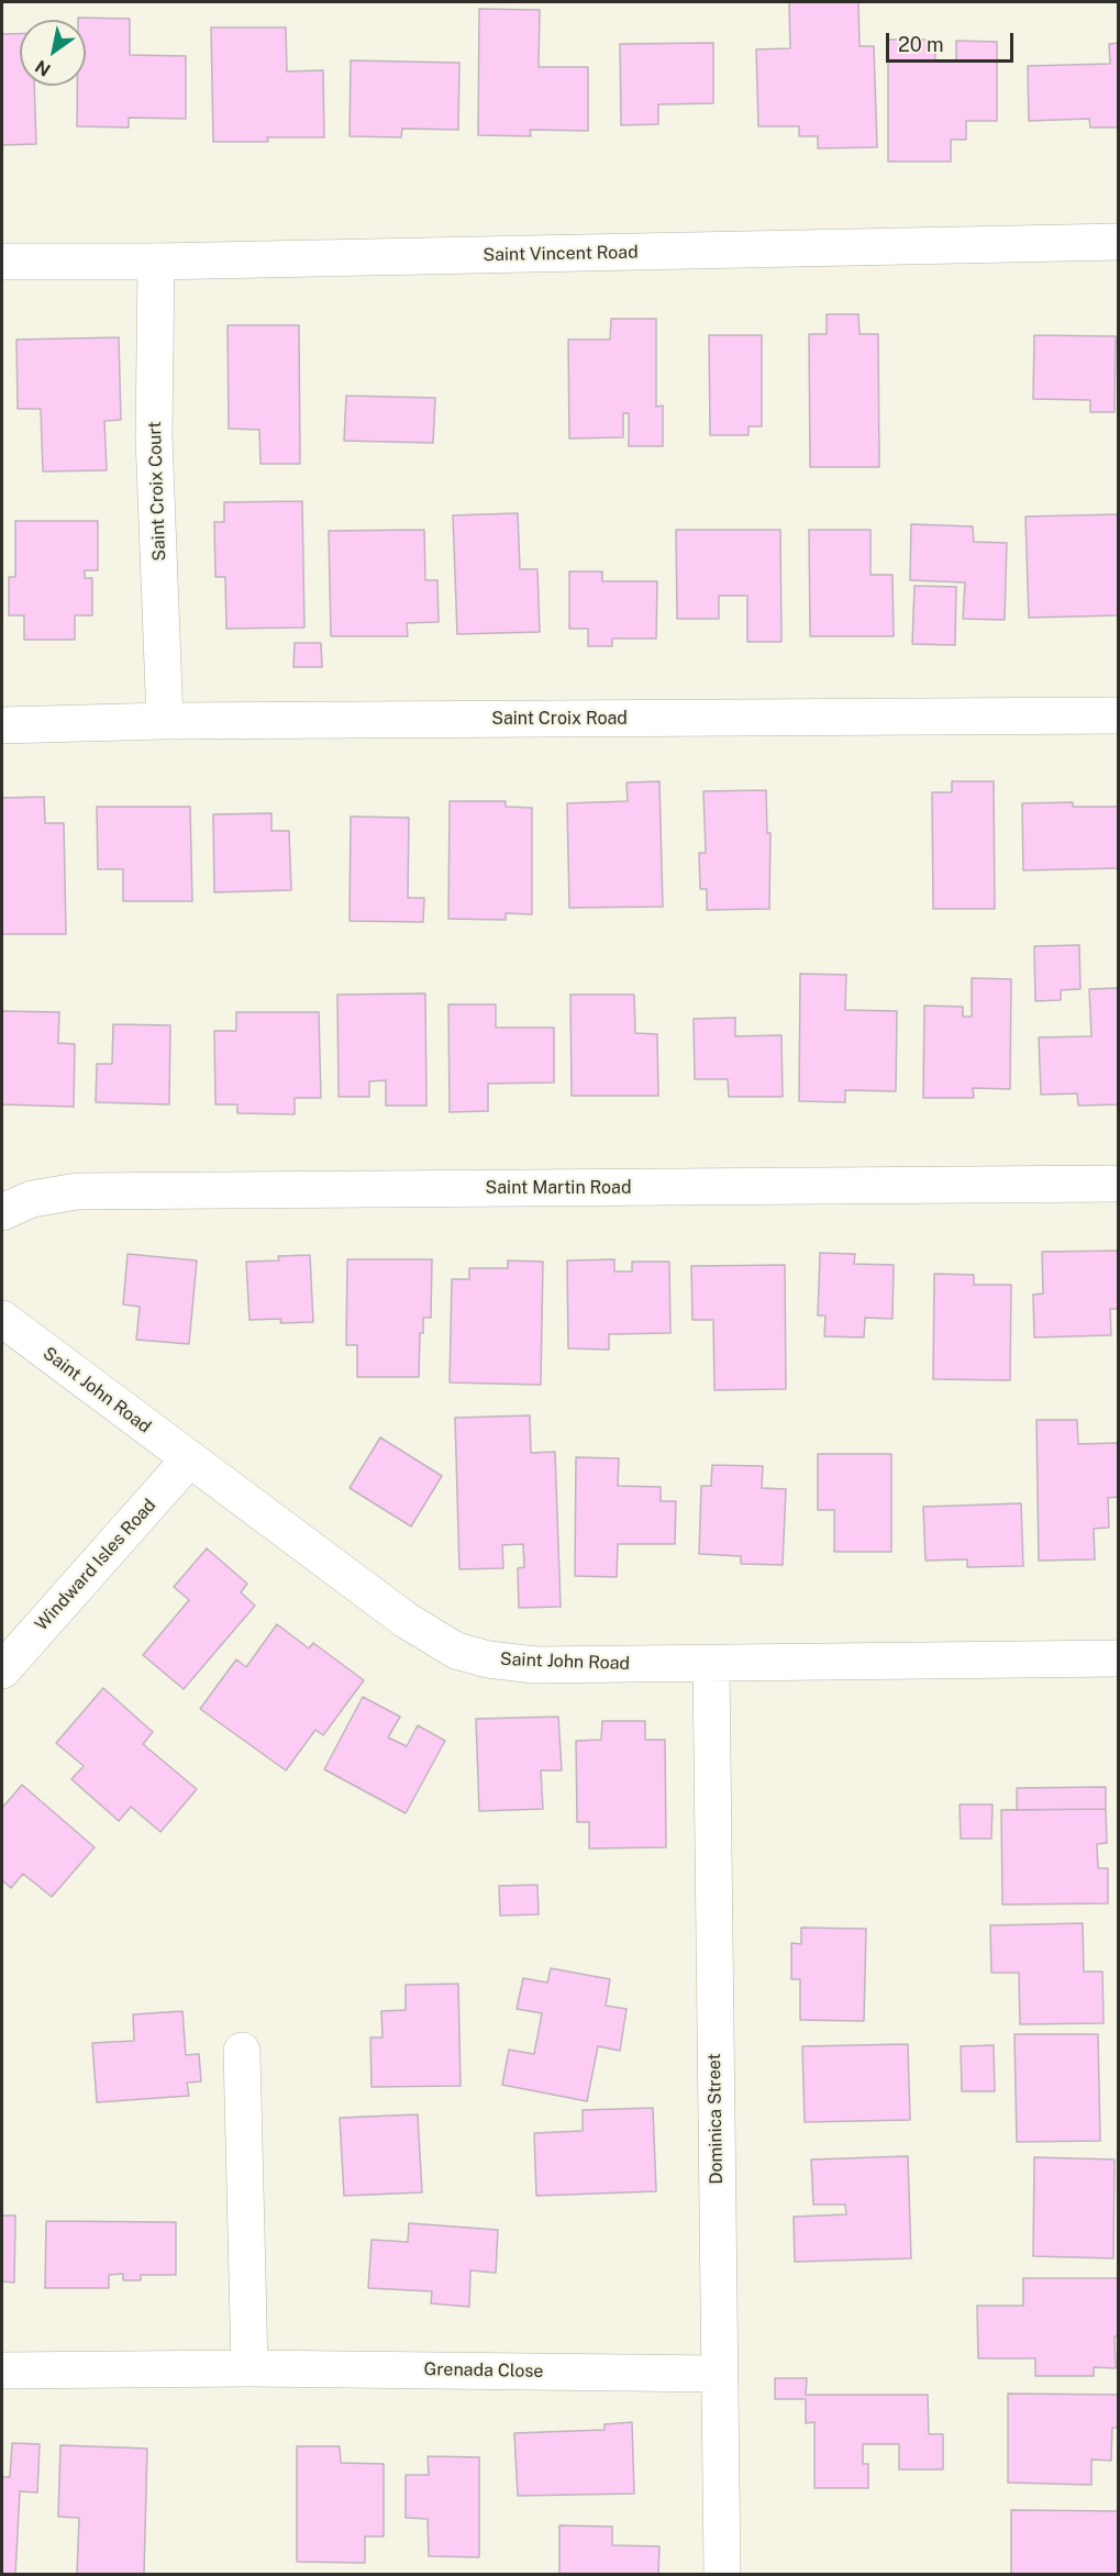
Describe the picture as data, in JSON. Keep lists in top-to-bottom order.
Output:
{
  "streets": {
    "street": [
      "Saint Vincent Road",
      "Saint Croix Court",
      "Saint Croix Road",
      "Saint Martin Road",
      "Saint John Road",
      "Windward Isles Road",
      "Dominica Street",
      "Grenada Close"
    ]
  },
  "crossings": [
    ["Saint Vincent Road", "Saint Croix Court"],
    ["Saint Croix Court", "Saint Croix Road"],
    ["Saint John Road", "Windward Isles Road"],
    ["Saint John Road", "Dominica Street"],
    ["Dominica Street", "Grenada Close"]
  ],
  "scale_bar": "20 m",
  "north": "bottom left"
}
